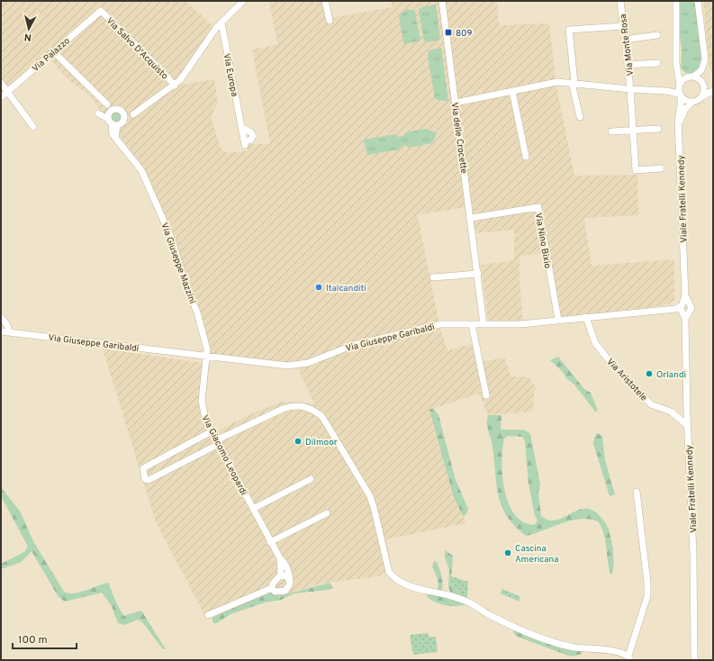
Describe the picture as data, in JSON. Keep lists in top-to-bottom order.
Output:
{
  "streets": {
    "street": [
      "Via Monte Rosa",
      "Via Salvo D'Acquisto",
      "Via Palazzo",
      "Via Europa",
      "Via delle Crocette",
      "Viale Fratelli Kennedy",
      "Via Nino Bixio",
      "Via Giuseppe Mazzini",
      "Via Giuseppe Garibaldi",
      "Via Aristotele",
      "Via Giacomo Leopardi"
    ]
  },
  "crossings": [
    ["Via Salvo D'Acquisto", "Via Palazzo"],
    ["Via delle Crocette", "Via Nino Bixio"],
    ["Via delle Crocette", "Via Giuseppe Garibaldi"],
    ["Viale Fratelli Kennedy", "Via Giuseppe Garibaldi"],
    ["Viale Fratelli Kennedy", "Via Aristotele"],
    ["Via Nino Bixio", "Via Giuseppe Garibaldi"],
    ["Via Giuseppe Mazzini", "Via Giuseppe Garibaldi"],
    ["Via Giuseppe Mazzini", "Via Giacomo Leopardi"],
    ["Via Giuseppe Garibaldi", "Via Aristotele"],
    ["Via Giuseppe Garibaldi", "Via Giacomo Leopardi"]
  ],
  "places": {
    "transit": ["809"],
    "other": [
      "Italcanditi",
      "Orlandi",
      "Dilmoor",
      "Cascina Americana"
    ]
  },
  "scale_bar": "100 m",
  "north": "bottom"
}
